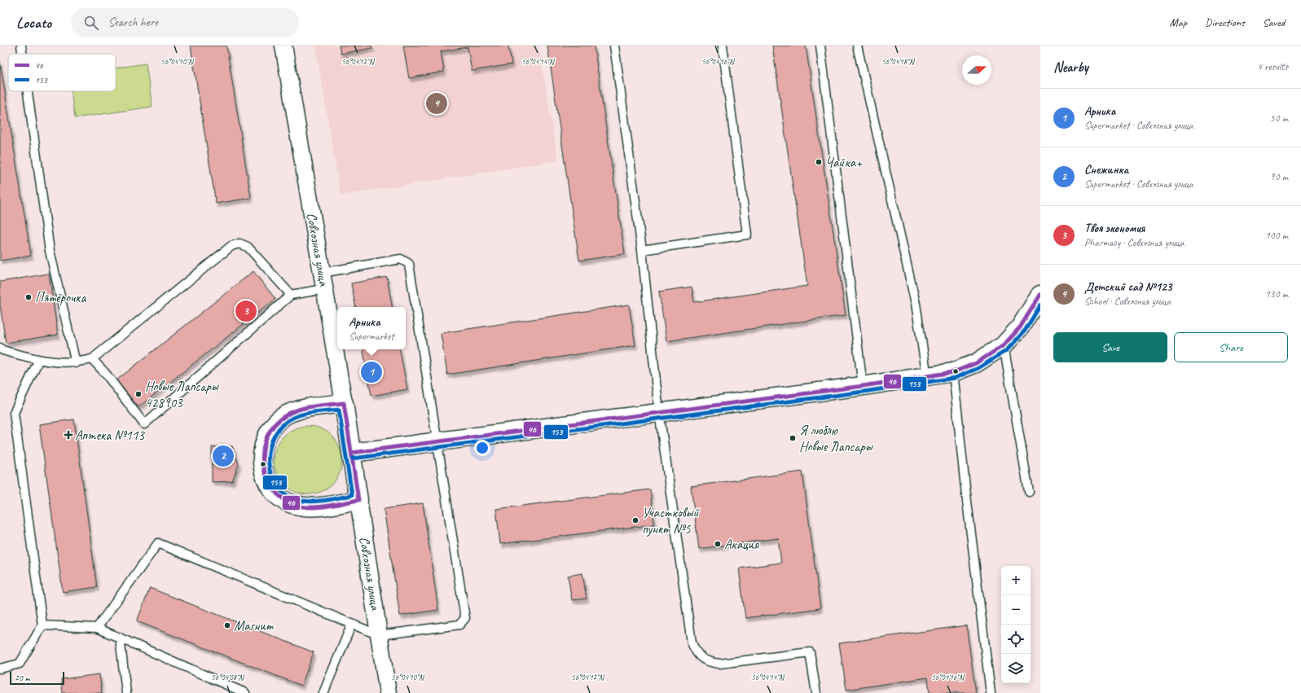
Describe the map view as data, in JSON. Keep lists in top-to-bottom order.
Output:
{
  "streets": {
    "street": ["Совхозная улица"]
  },
  "places": {
    "other": [
      "Чайка+",
      "Пятёрочка",
      "Новые Лапсары 428903",
      "Я люблю Новые Лапсары",
      "Участковый пункт №5",
      "Акация",
      "Магнит"
    ],
    "health": ["Аптека №113"]
  },
  "lines": ["transit line 46", "transit line 153"],
  "legend": ["46", "153"],
  "scale_bar": "20 m",
  "north": "right",
  "page": {
    "header": "Locato",
    "search": "Search here",
    "nav": ["Map", "Directions", "Saved"],
    "heading": ["Nearby", "4 results"],
    "list": [
      {
        "mark": "1",
        "name": "Арника",
        "note": "Supermarket · Совхозная улица",
        "value": "50 m"
      },
      {
        "mark": "2",
        "name": "Снежинка",
        "note": "Supermarket · Совхозная улица",
        "value": "90 m"
      },
      {
        "mark": "3",
        "name": "Твоя экономия",
        "note": "Pharmacy · Совхозная улица",
        "value": "100 m"
      },
      {
        "mark": "4",
        "name": "Детский сад №123",
        "note": "School · Совхозная улица",
        "value": "130 m"
      }
    ],
    "pins": [
      "4",
      "3",
      "1",
      "2"
    ],
    "popup": ["Арника", "Supermarket"],
    "buttons": ["Save", "Share"],
    "map_buttons": ["+", "−"],
    "scale": "20 m"
  },
  "coordinates": [
    "56°04'10\"N",
    "56°04'12\"N",
    "56°04'14\"N",
    "56°04'16\"N",
    "56°04'18\"N",
    "56°04'08\"N"
  ]
}
